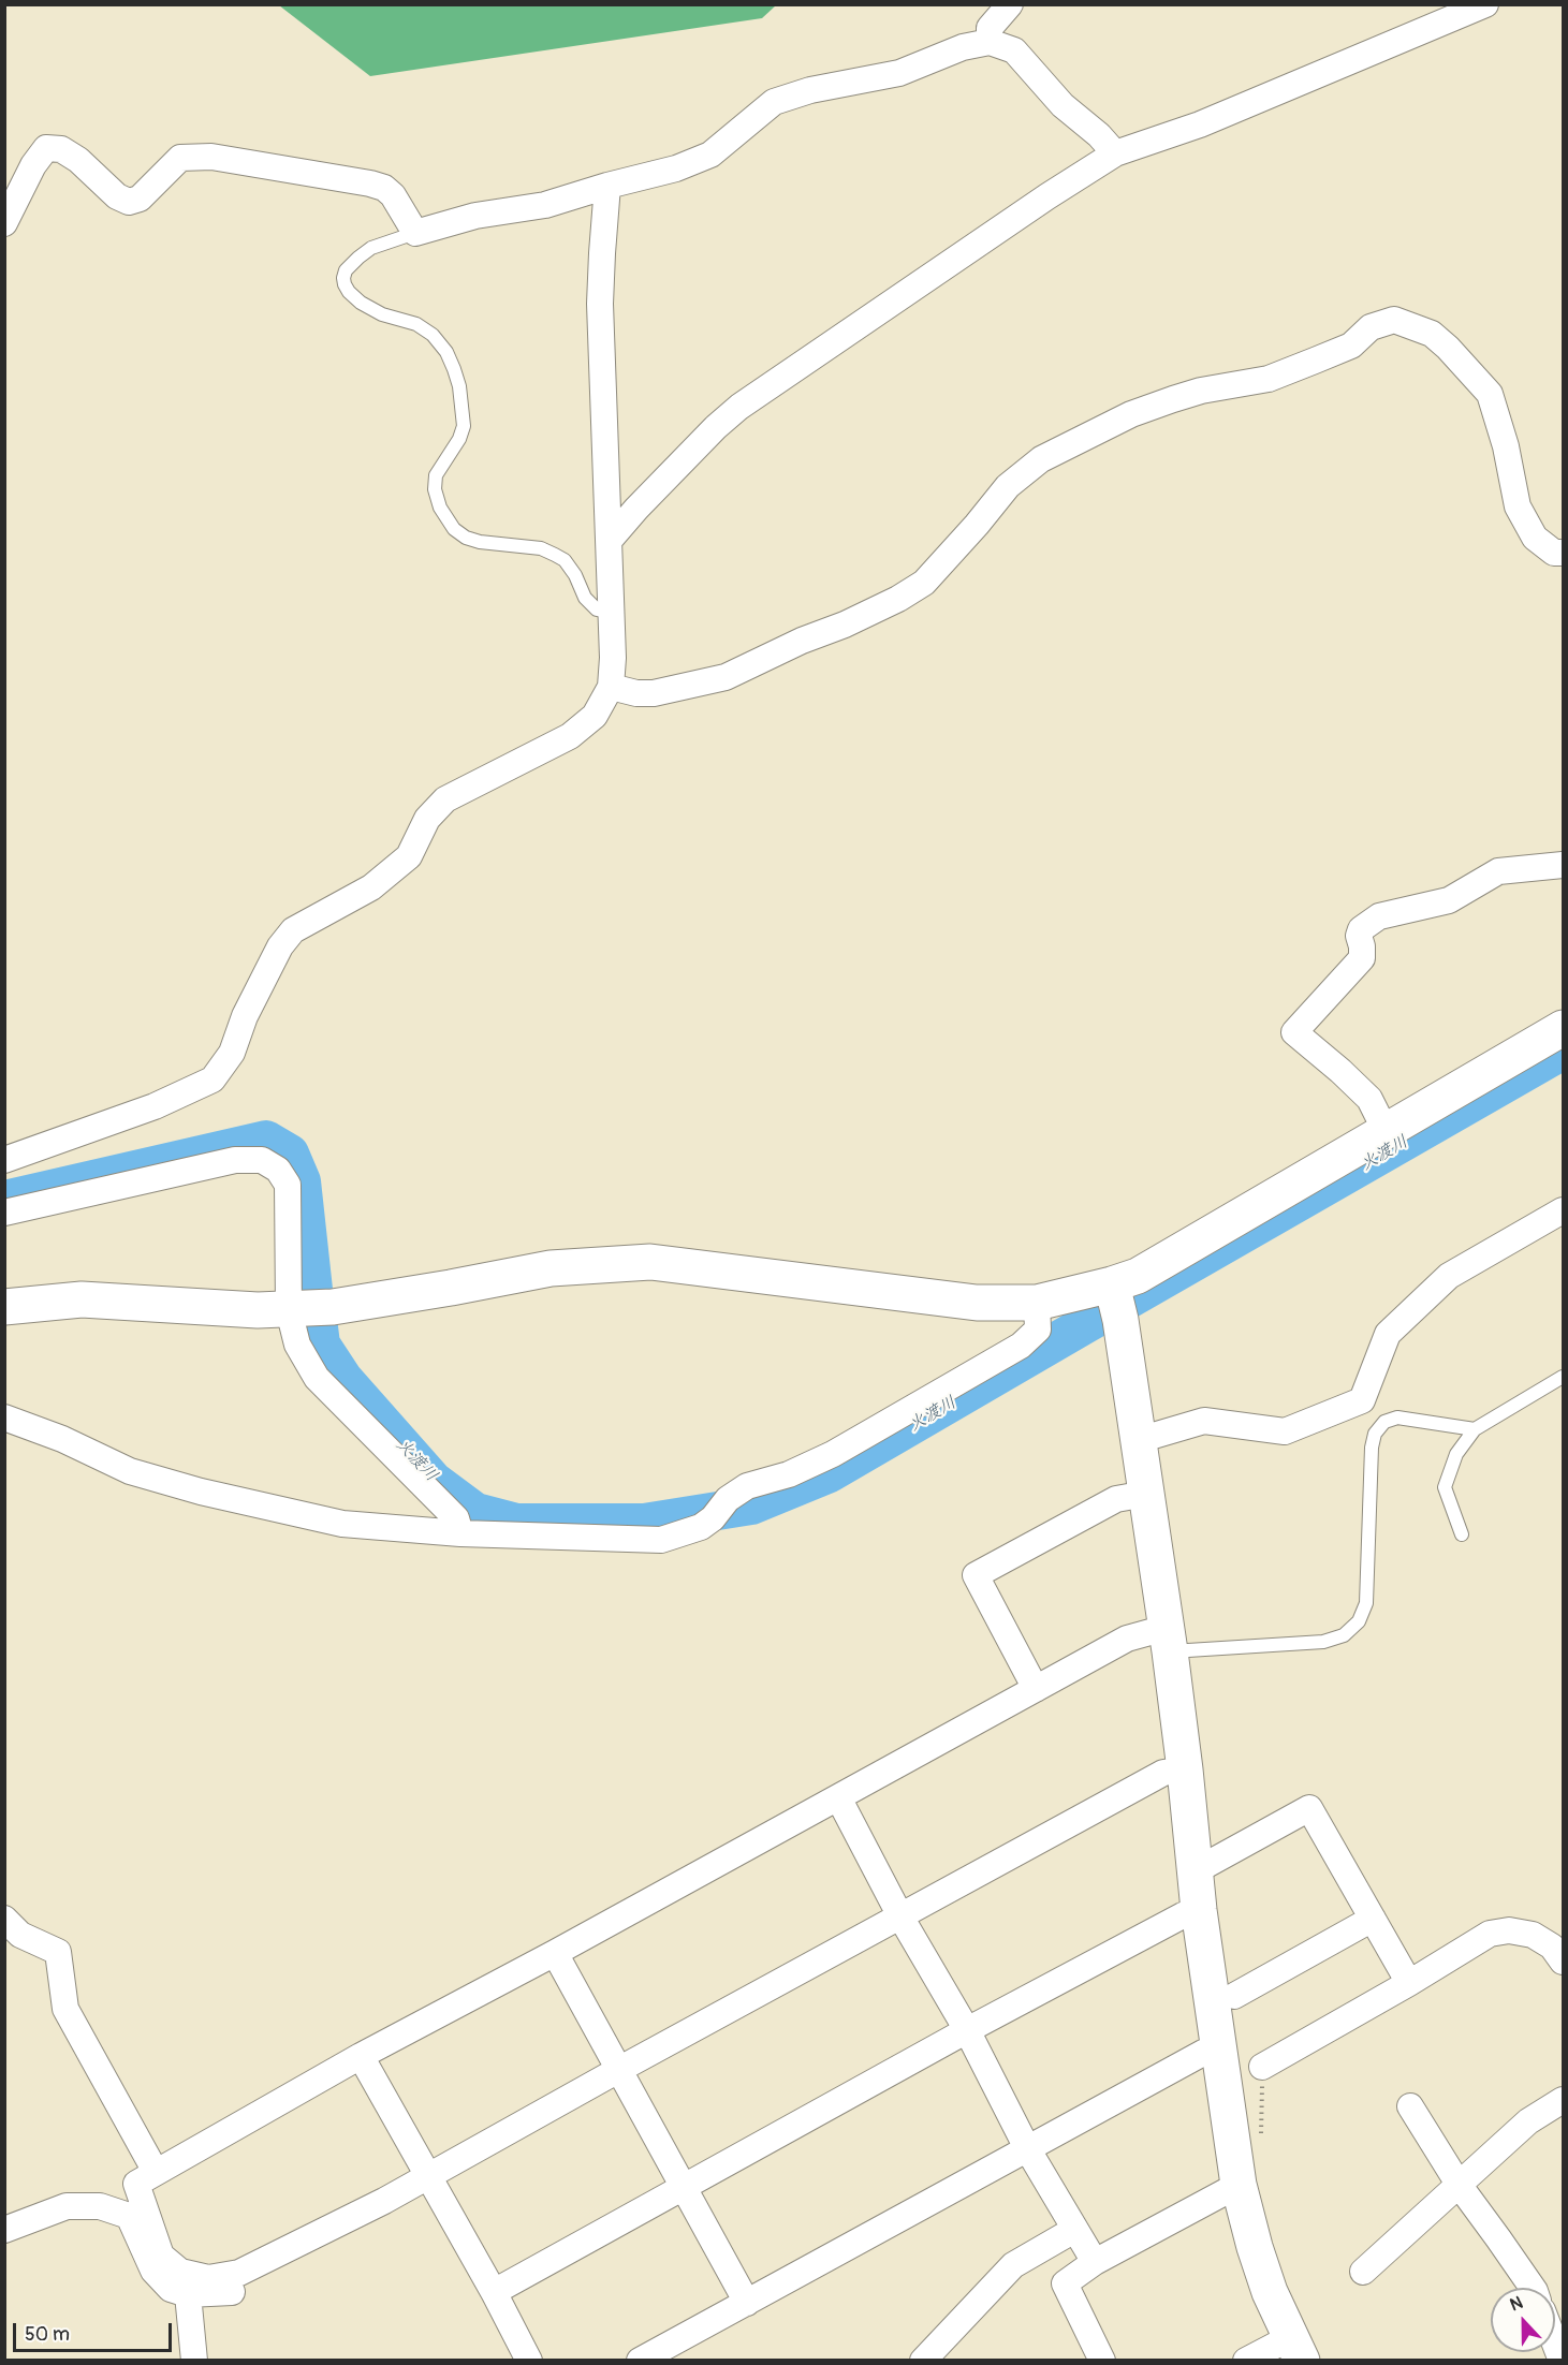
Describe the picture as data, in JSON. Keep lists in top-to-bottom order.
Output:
{
  "water": ["火渡川"],
  "scale_bar": "50 m",
  "north": "top"
}
